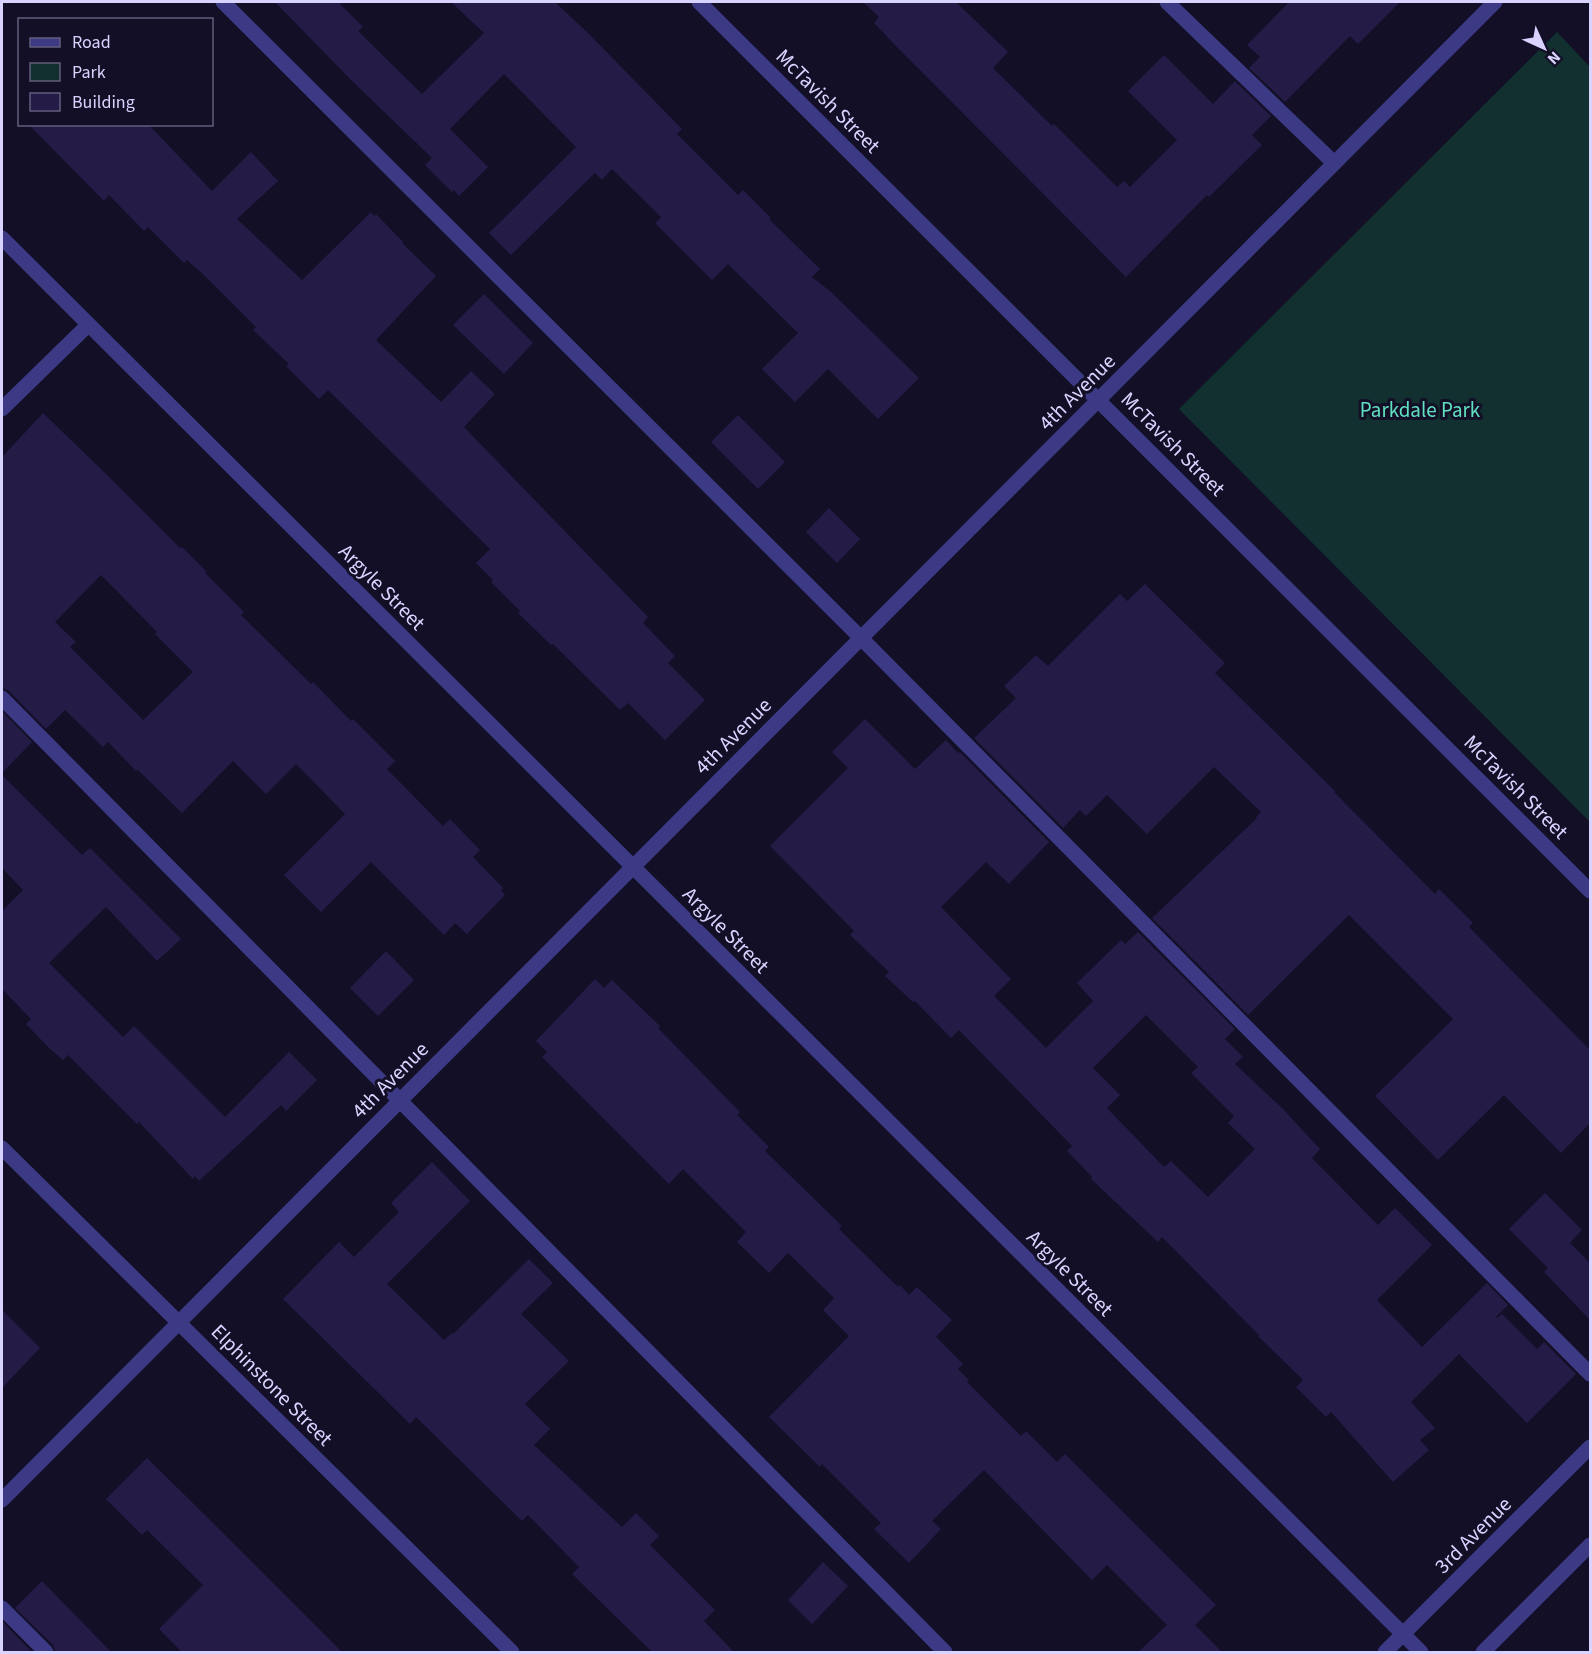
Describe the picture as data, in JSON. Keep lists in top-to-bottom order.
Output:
{
  "streets": {
    "street": [
      "McTavish Street",
      "4th Avenue",
      "Argyle Street",
      "Elphinstone Street",
      "3rd Avenue"
    ]
  },
  "crossings": [
    ["McTavish Street", "4th Avenue"],
    ["4th Avenue", "Argyle Street"],
    ["4th Avenue", "Elphinstone Street"],
    ["Argyle Street", "3rd Avenue"]
  ],
  "parks": ["Parkdale Park"],
  "legend": ["Road", "Park", "Building"],
  "north": "bottom right"
}
